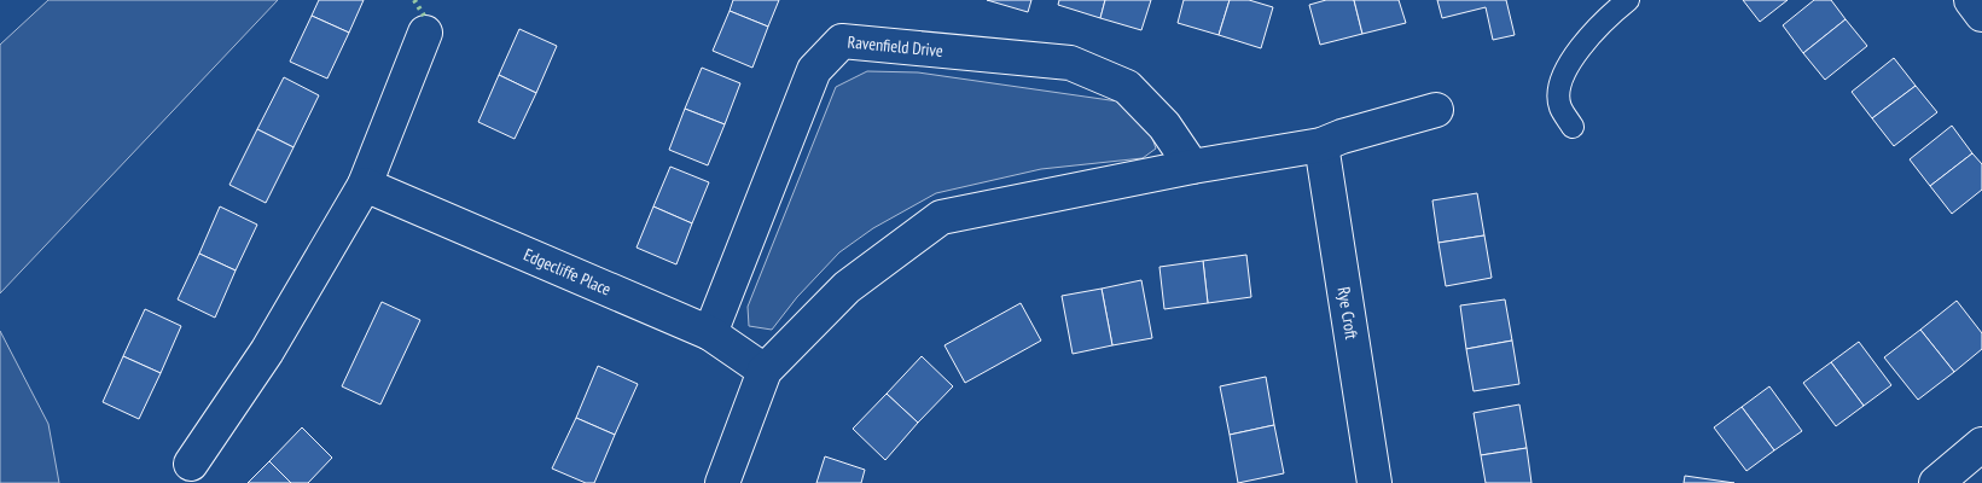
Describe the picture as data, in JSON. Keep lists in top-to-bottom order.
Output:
{
  "streets": {
    "street": ["Ravenfield Drive", "Edgecliffe Place", "Rye Croft"]
  },
  "crossings": [
    ["Ravenfield Drive", "Edgecliffe Place"]
  ]
}
